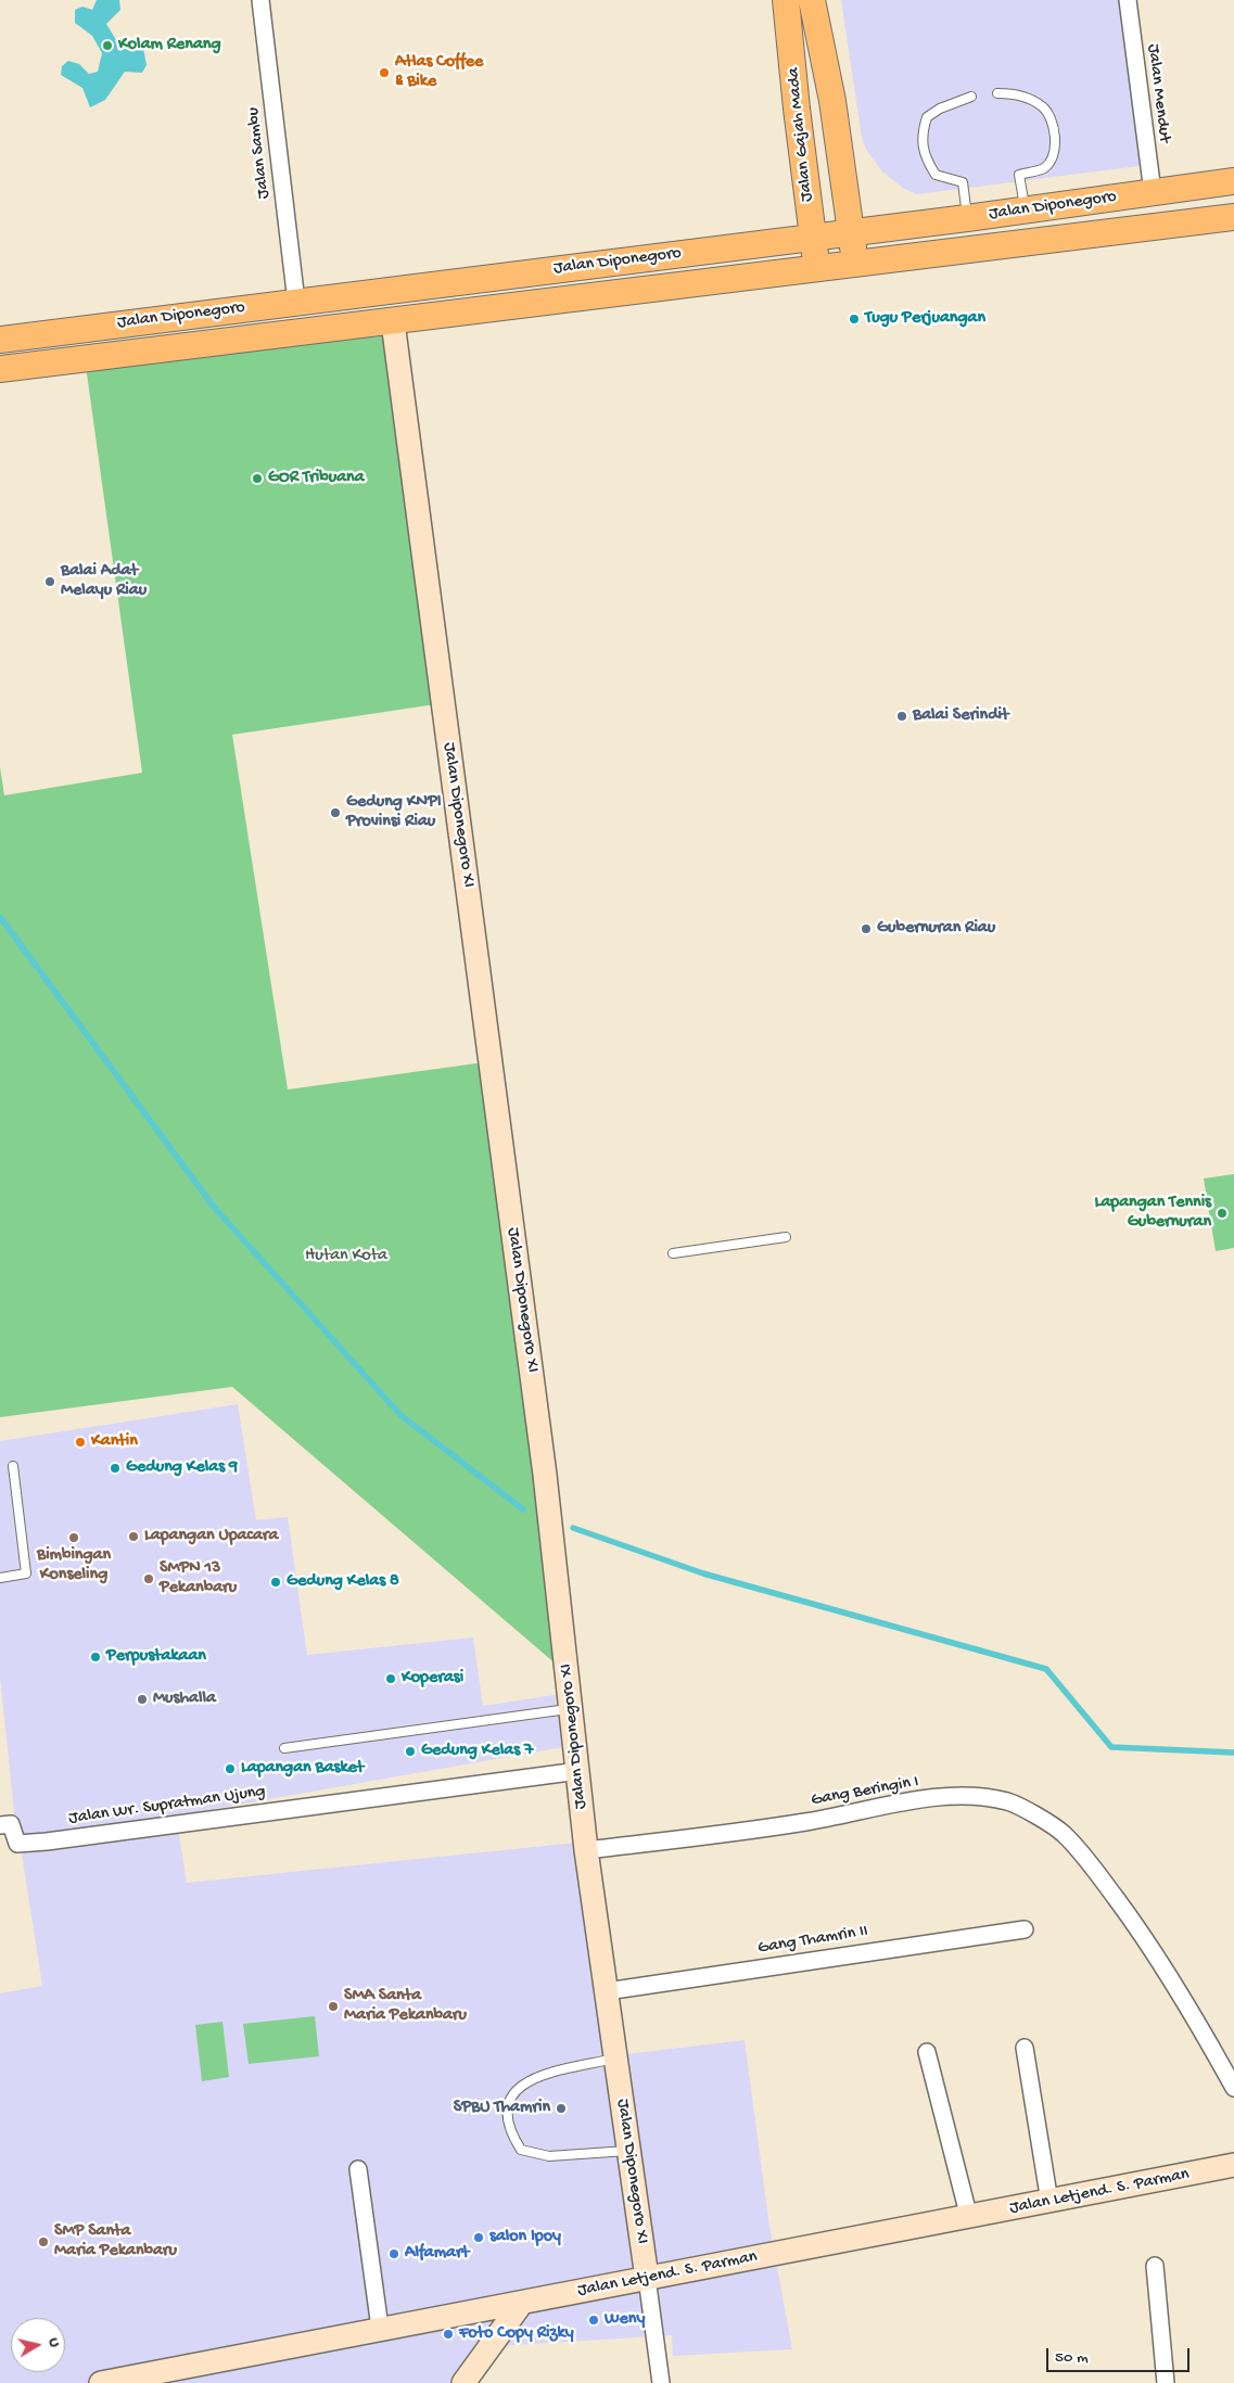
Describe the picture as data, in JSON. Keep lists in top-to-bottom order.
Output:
{
  "streets": {
    "main road": ["Jalan Gajah Mada", "Jalan Diponegoro"],
    "street": [
      "Jalan Mendut",
      "Jalan Sambu",
      "Jalan Diponegoro XI",
      "Gang Beringin I",
      "Jalan Wr. Supratman Ujung",
      "Gang Thamrin II",
      "Jalan Letjend. S. Parman"
    ]
  },
  "crossings": [
    ["Jalan Mendut", "Jalan Diponegoro"],
    ["Jalan Gajah Mada", "Jalan Diponegoro"],
    ["Jalan Sambu", "Jalan Diponegoro"],
    ["Jalan Diponegoro", "Jalan Diponegoro XI"],
    ["Jalan Diponegoro XI", "Gang Beringin I"],
    ["Jalan Diponegoro XI", "Jalan Wr. Supratman Ujung"],
    ["Jalan Diponegoro XI", "Gang Thamrin II"],
    ["Jalan Diponegoro XI", "Jalan Letjend. S. Parman"]
  ],
  "parks": ["Hutan Kota"],
  "places": [
    "Kolam Renang",
    "Atlas Coffee & Bike",
    "Tugu Perjuangan",
    "GOR Tribuana",
    "Balai Adat Melayu Riau",
    "Balai Serindit",
    "Gedung KNPI Provinsi Riau",
    "Gubernuran Riau",
    "Lapangan Tennis Gubernuran",
    "Kantin",
    "Gedung Kelas 9",
    "Lapangan Upacara",
    "Bimbingan Konseling",
    "SMPN 13 Pekanbaru",
    "Gedung Kelas 8",
    "Perpustakaan",
    "Koperasi",
    "Mushalla",
    "Gedung Kelas 7",
    "Lapangan Basket",
    "SMA Santa Maria Pekanbaru",
    "SPBU Thamrin",
    "salon Ipoy",
    "SMP Santa Maria Pekanbaru",
    "Alfamart",
    "Weny",
    "Foto Copy Rizky"
  ],
  "scale_bar": "50 m",
  "north": "right"
}
